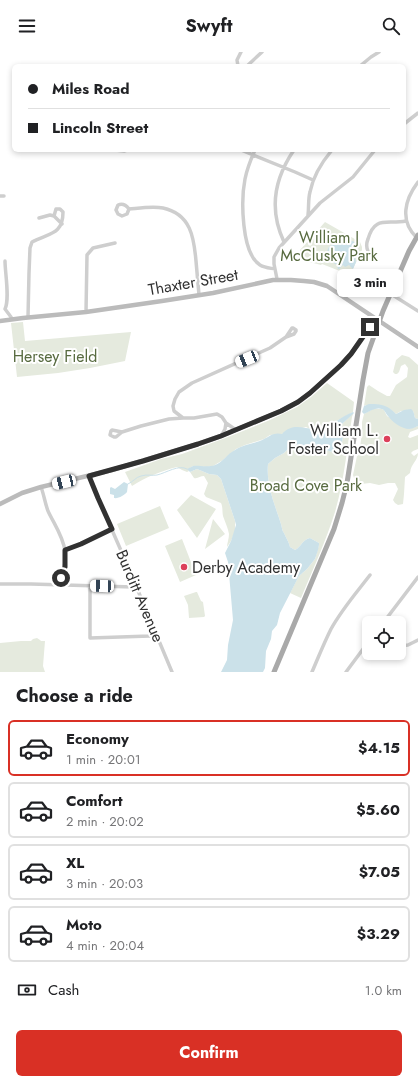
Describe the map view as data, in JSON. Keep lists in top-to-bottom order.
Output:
{
  "streets": {
    "street": ["Thaxter Street", "Burditt Avenue"]
  },
  "parks": ["William J McClusky Park", "Hersey Field", "Broad Cove Park"],
  "places": ["William L. Foster School", "Derby Academy"],
  "page": {
    "header": "Swyft",
    "banner": ["Miles Road", "Lincoln Street"],
    "bubble": "3 min",
    "heading": "Choose a ride",
    "list": [
      {
        "name": "Economy",
        "note": "1 min · 20:01",
        "value": "$4.15"
      },
      {
        "name": "Comfort",
        "note": "2 min · 20:02",
        "value": "$5.60"
      },
      {
        "name": "XL",
        "note": "3 min · 20:03",
        "value": "$7.05"
      },
      {
        "name": "Moto",
        "note": "4 min · 20:04",
        "value": "$3.29"
      }
    ],
    "pay": ["Cash", "1.0 km"],
    "buttons": "Confirm"
  }
}
